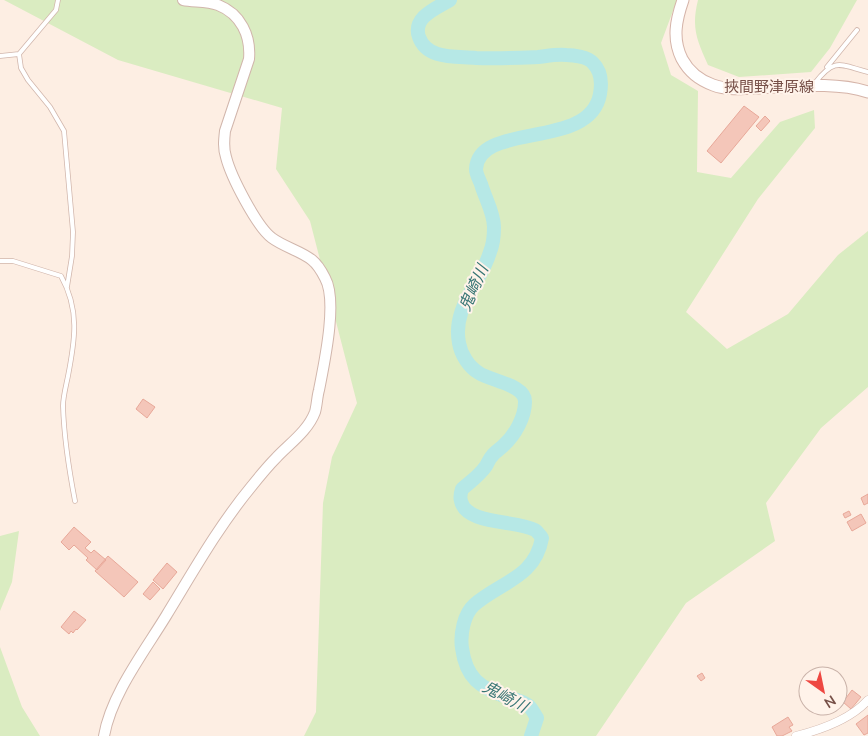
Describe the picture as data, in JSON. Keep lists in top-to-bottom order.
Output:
{
  "streets": {
    "main road": ["挾間野津原線"]
  },
  "water": ["鬼崎川"],
  "north": "bottom right"
}
